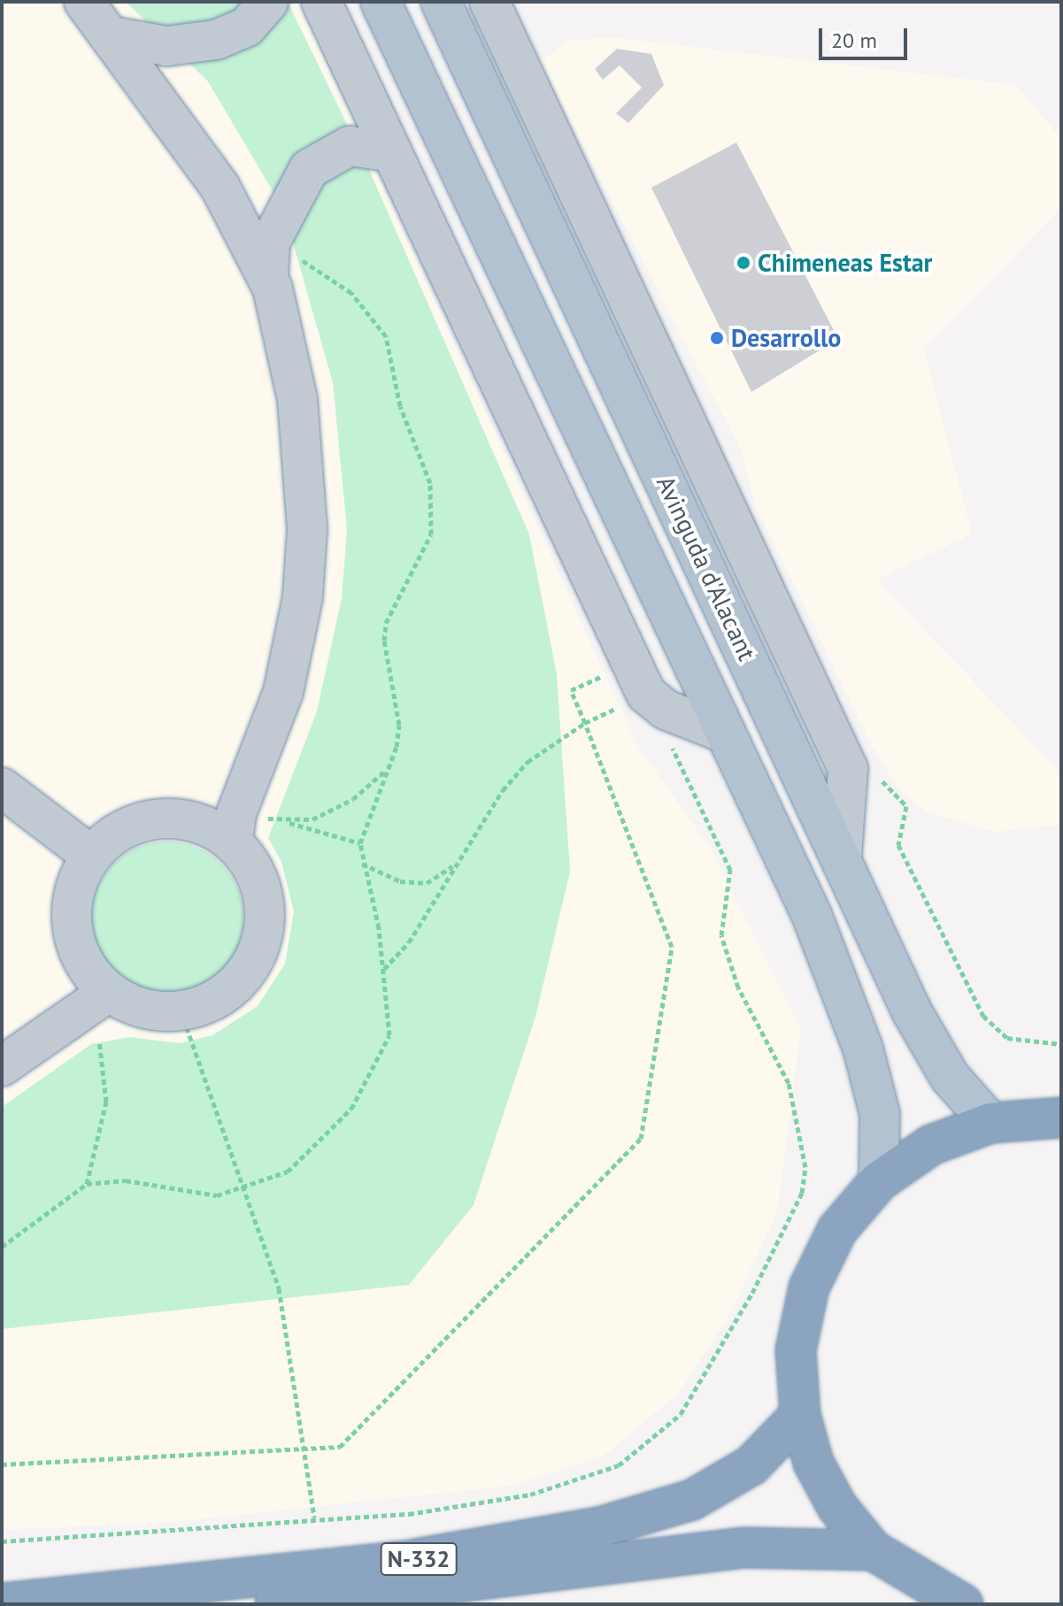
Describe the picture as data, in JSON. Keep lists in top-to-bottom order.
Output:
{
  "streets": {
    "highway": ["N-332"],
    "main road": ["Avinguda d'Alacant"]
  },
  "places": ["Chimeneas Estar", "Desarrollo"],
  "scale_bar": "20 m"
}
